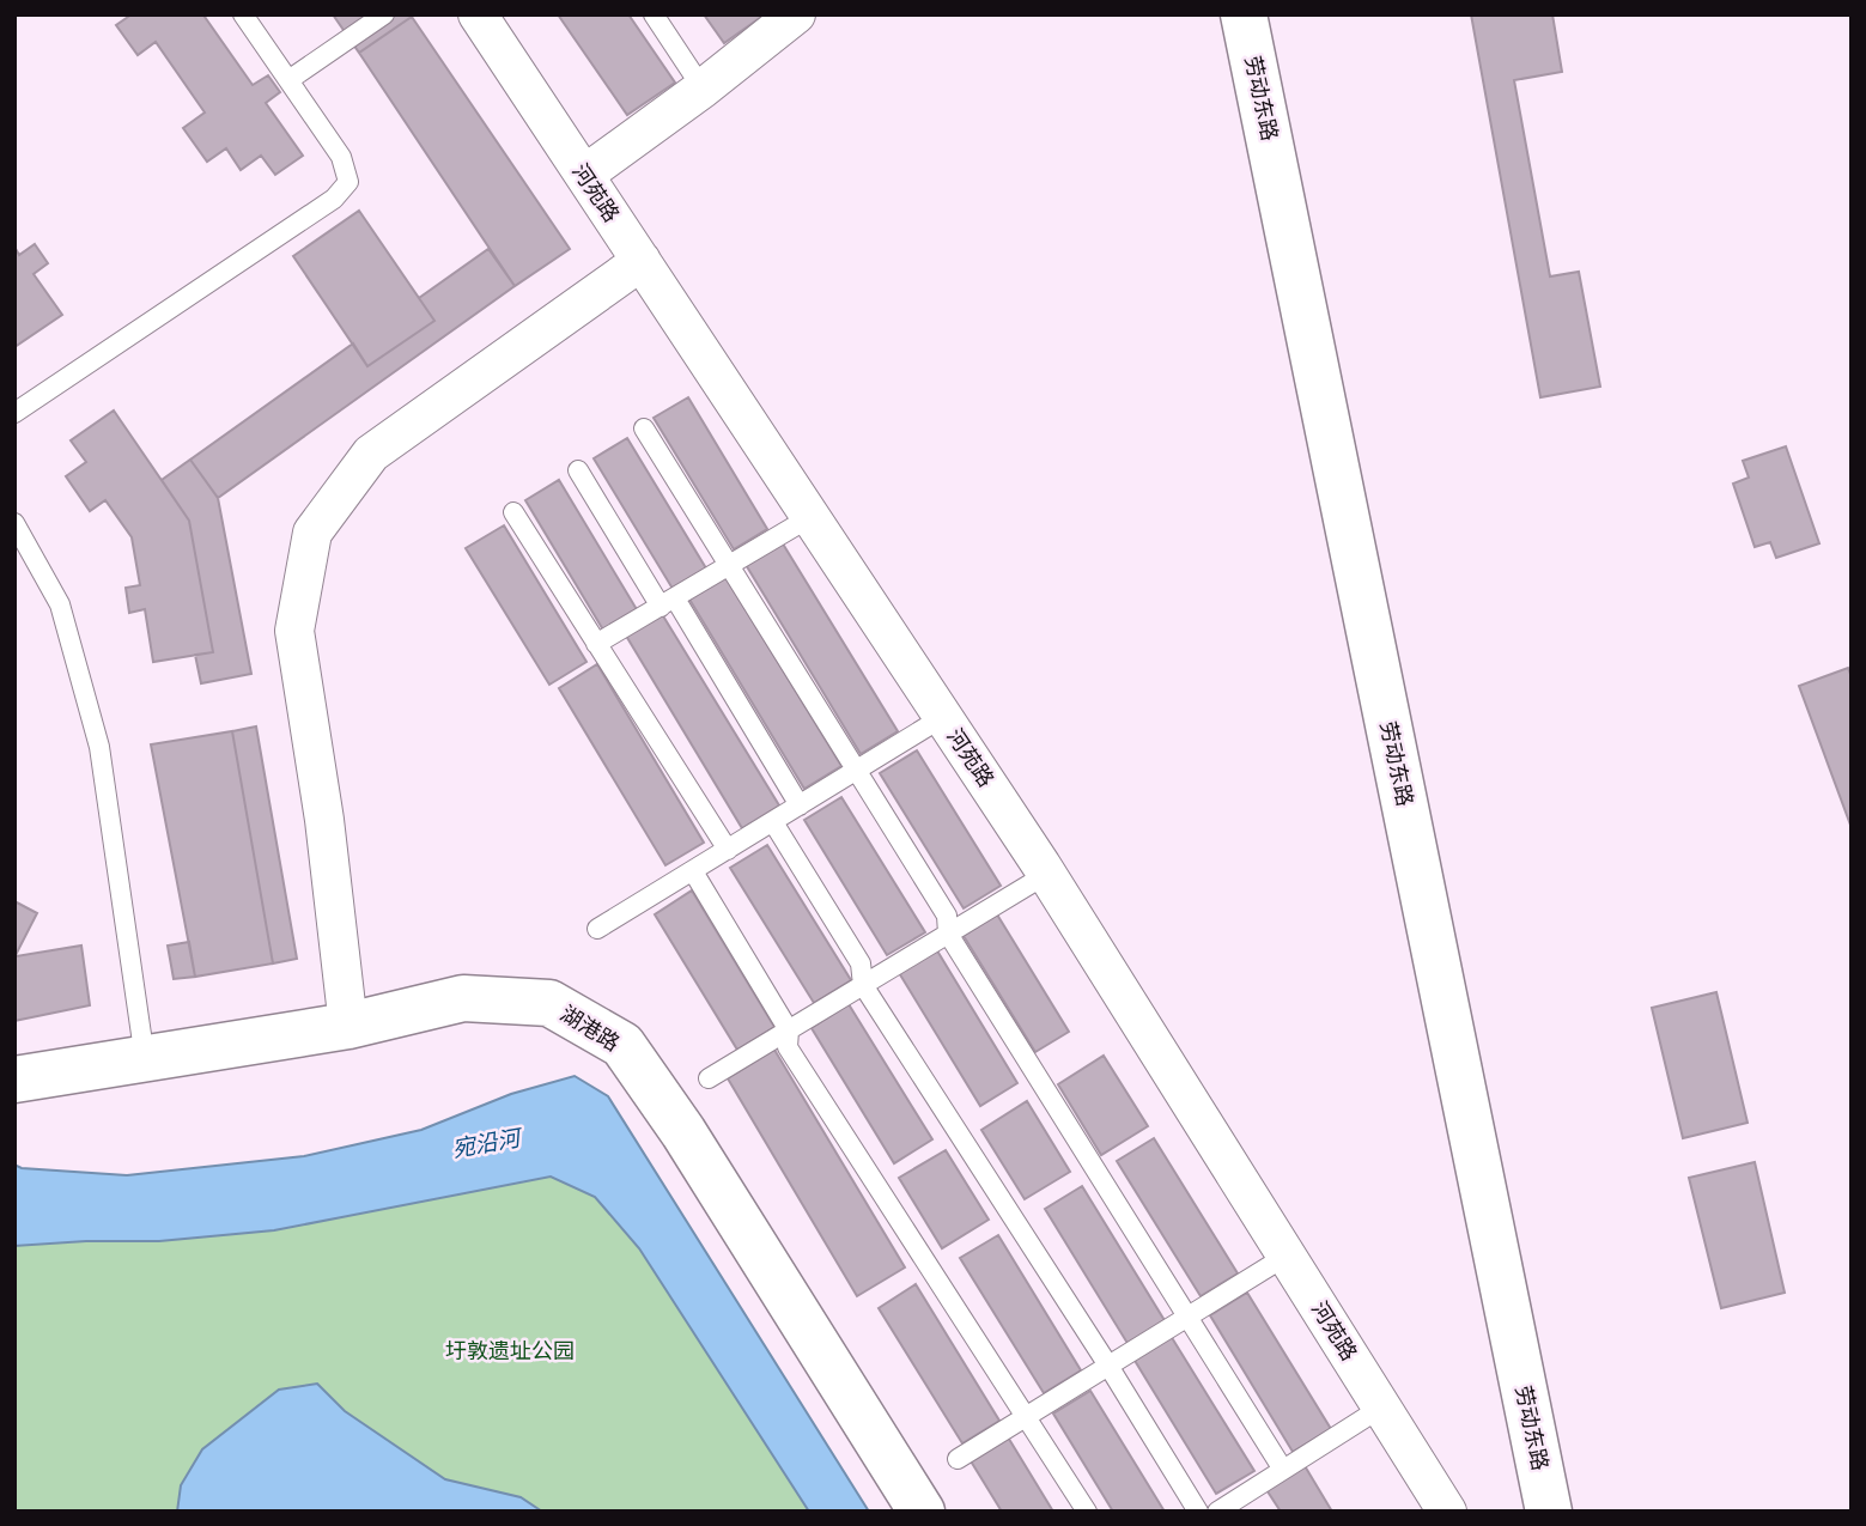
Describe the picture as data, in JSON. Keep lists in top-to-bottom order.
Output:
{
  "streets": {
    "street": ["劳动东路", "河苑路", "湖港路"]
  },
  "water": ["宛沿河"],
  "parks": ["圩敦遗址公园"]
}
